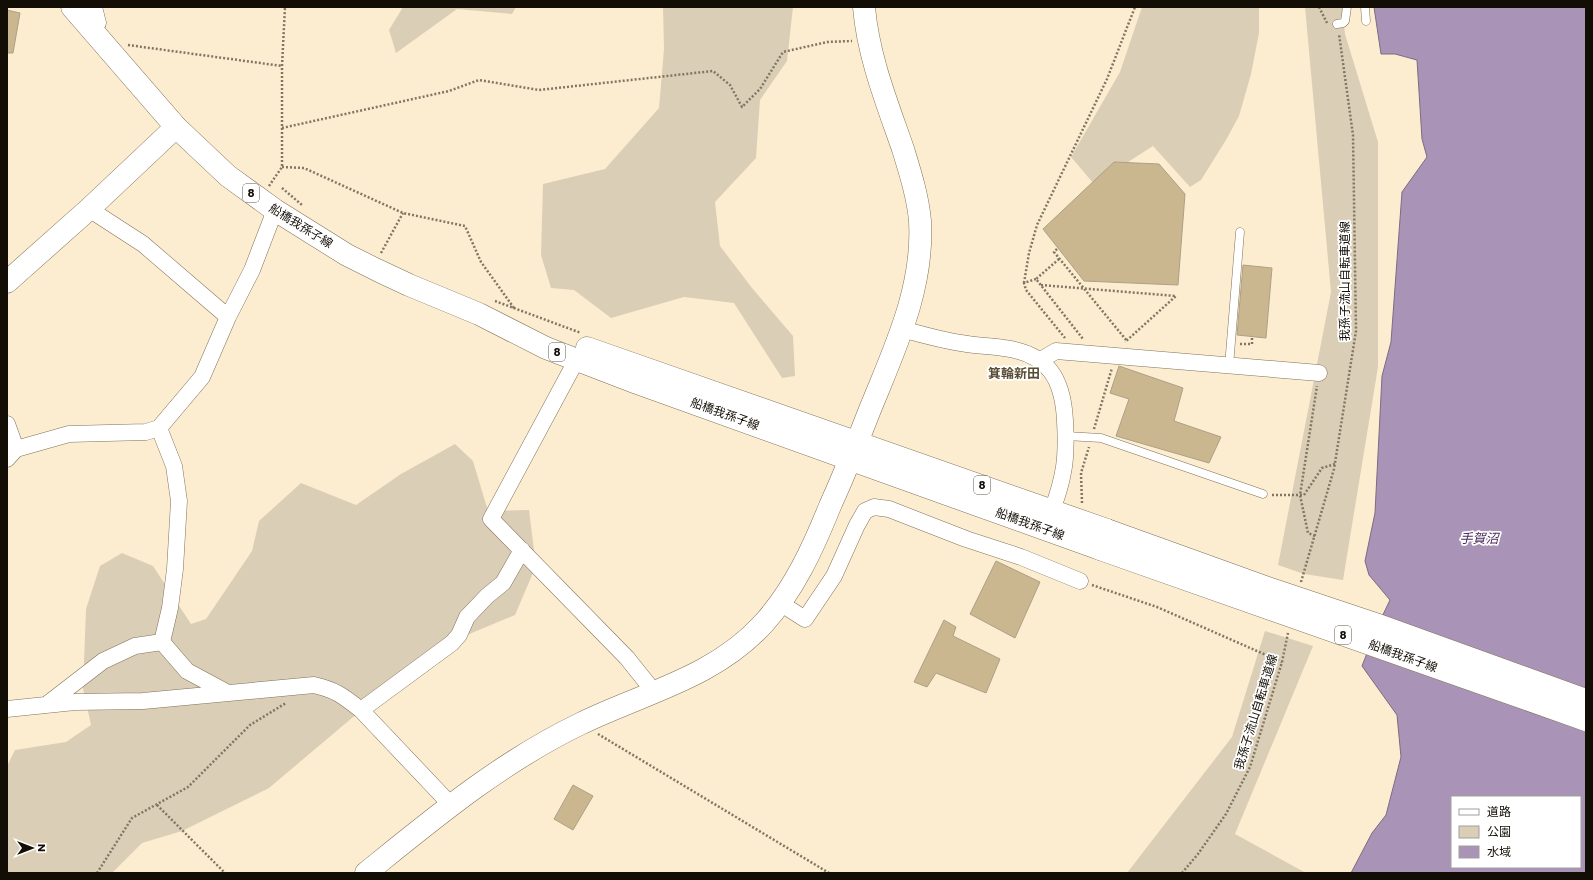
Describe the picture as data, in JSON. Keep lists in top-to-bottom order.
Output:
{
  "streets": {
    "main road": ["8", "船橋我孫子線"],
    "path": ["我孫子流山自転車道線"]
  },
  "districts": ["箕輪新田"],
  "water": ["手賀沼"],
  "legend": ["道路", "公園", "水域"],
  "north": "right"
}
